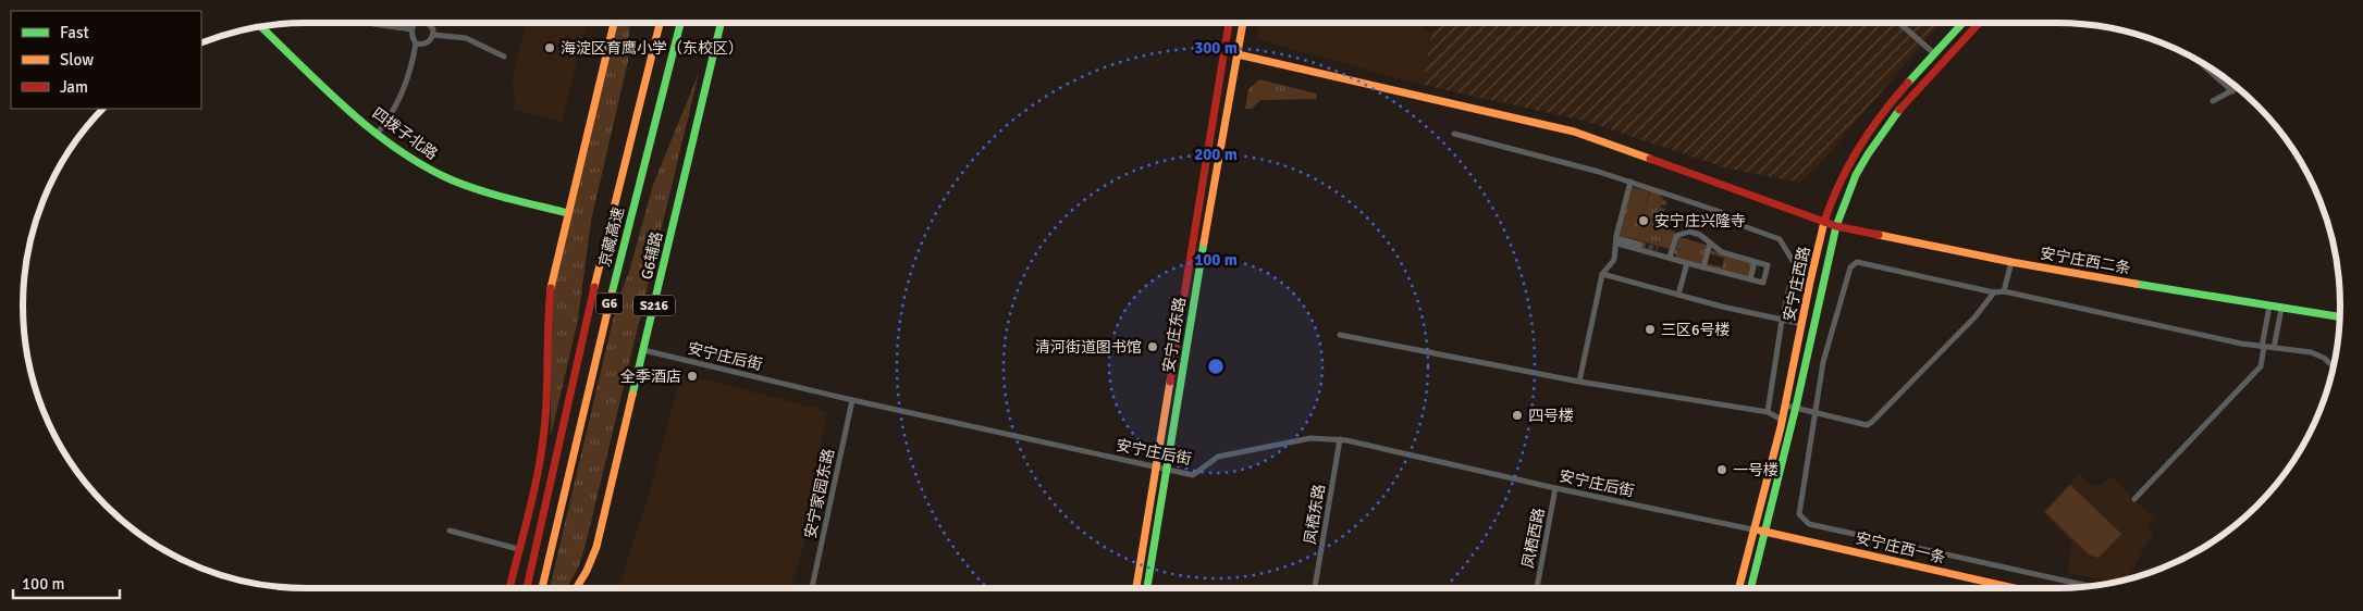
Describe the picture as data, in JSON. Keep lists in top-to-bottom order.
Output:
{
  "streets": {
    "main road": [
      "四拨子北路",
      "京藏高速",
      "G6辅路",
      "安宁庄西二条",
      "安宁庄西路",
      "G6",
      "S216",
      "安宁庄东路",
      "安宁庄西一条"
    ],
    "street": [
      "安宁庄后街",
      "安宁家园东路",
      "凤栖东路",
      "凤栖西路"
    ]
  },
  "crossings": [
    ["G6辅路", "安宁庄后街"],
    ["安宁庄西二条", "安宁庄西路"],
    ["安宁庄西二条", "安宁庄东路"],
    ["安宁庄西路", "安宁庄后街"],
    ["安宁庄西路", "安宁庄西一条"],
    ["安宁庄东路", "安宁庄后街"],
    ["安宁庄后街", "安宁家园东路"],
    ["安宁庄后街", "凤栖东路"],
    ["安宁庄后街", "凤栖西路"],
    ["安宁庄后街", "安宁庄西一条"]
  ],
  "places": [
    "海淀区育鹰小学（东校区）",
    "安宁庄兴隆寺",
    "三区6号楼",
    "清河街道图书馆",
    "全季酒店",
    "四号楼",
    "一号楼"
  ],
  "legend": ["Fast", "Slow", "Jam"],
  "scale_bar": "100 m",
  "rings": ["300 m", "200 m", "100 m"]
}
